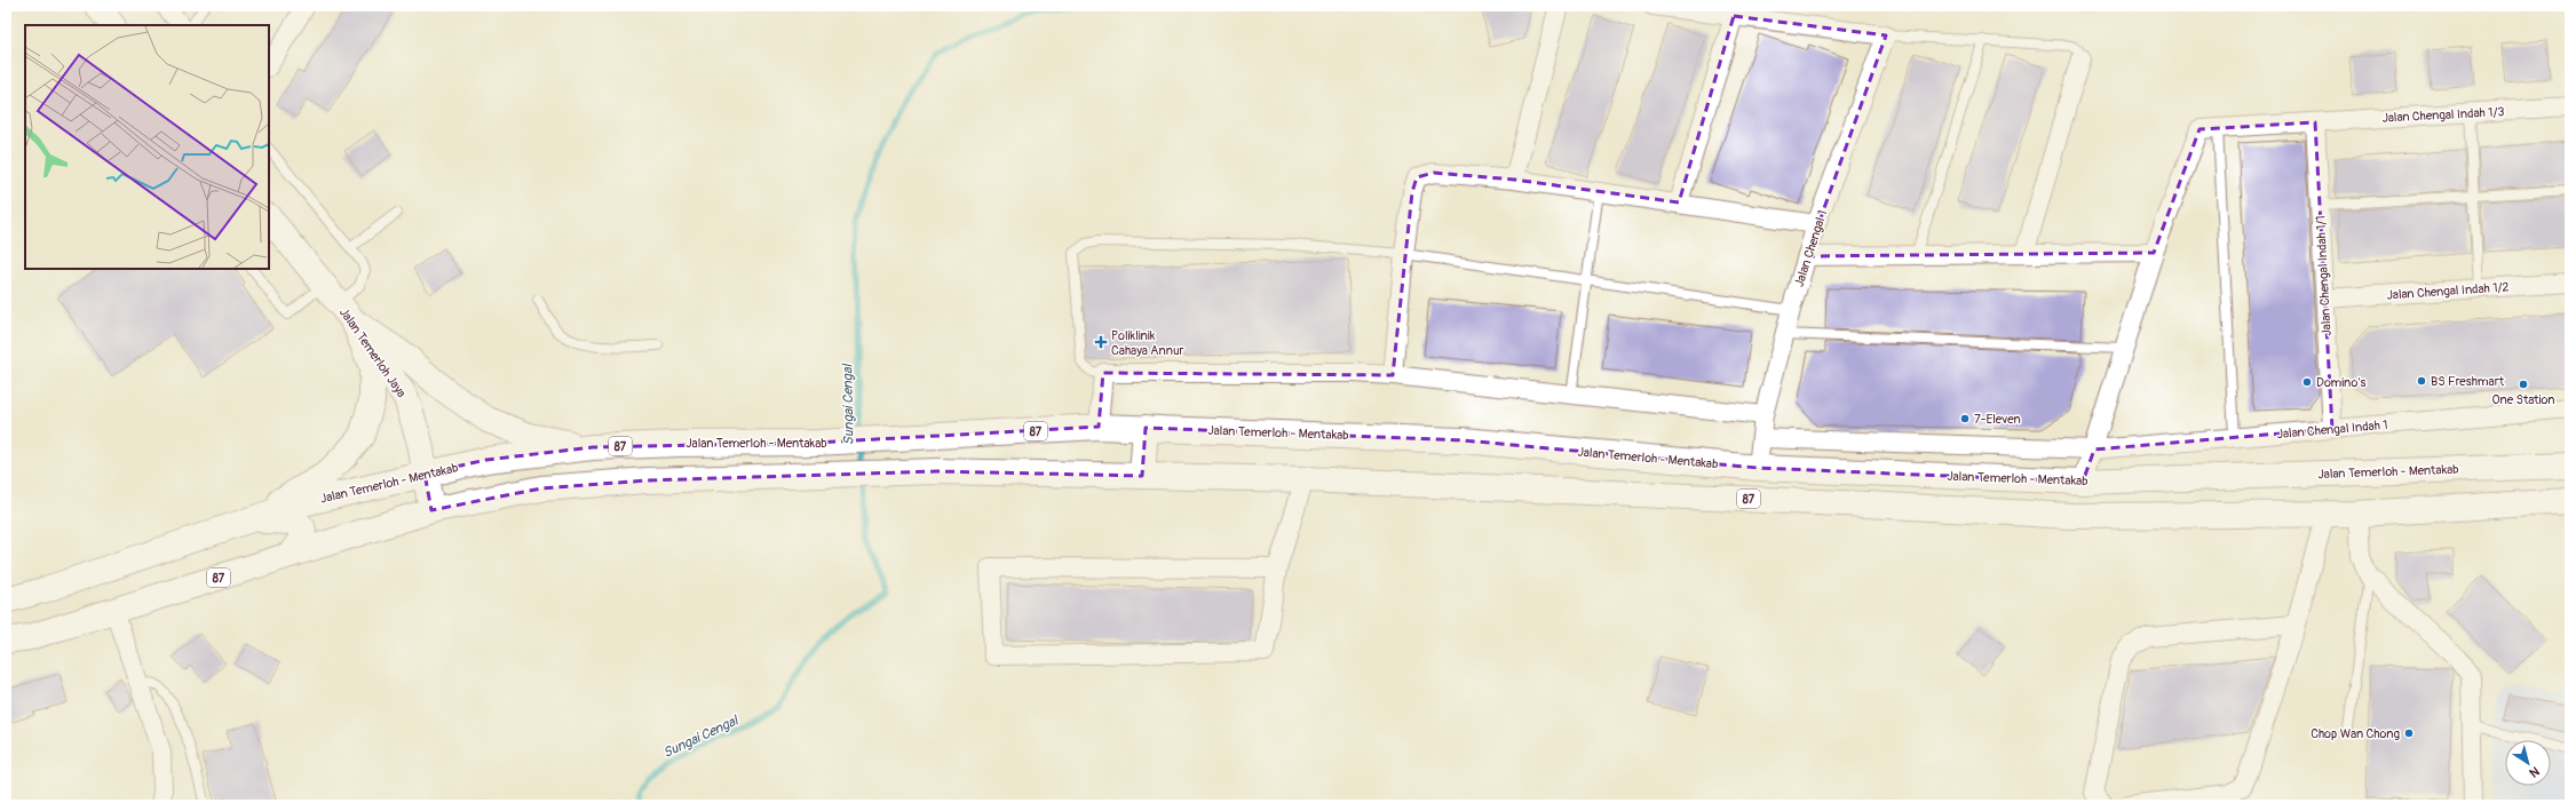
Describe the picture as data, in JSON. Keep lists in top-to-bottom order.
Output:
{
  "streets": {
    "main road": ["Jalan Temerloh Jaya", "87", "Jalan Temerloh - Mentakab"],
    "street": [
      "Jalan Chengal Indah 1/3",
      "Jalan Chengal 1",
      "Jalan Chengal Indah 1/1",
      "Jalan Chengal Indah 1/2",
      "Jalan Chengal Indah 1"
    ]
  },
  "crossings": [
    ["Jalan Chengal Indah 1/3", "Jalan Chengal Indah 1/1"],
    ["Jalan Chengal 1", "Jalan Chengal Indah 1"],
    ["Jalan Chengal 1", "Jalan Temerloh - Mentakab"],
    ["Jalan Chengal Indah 1/1", "Jalan Chengal Indah 1/2"],
    ["Jalan Chengal Indah 1/1", "Jalan Chengal Indah 1"],
    ["Jalan Temerloh Jaya", "87"],
    ["Jalan Temerloh Jaya", "Jalan Temerloh - Mentakab"]
  ],
  "water": ["Sungai Cengal"],
  "places": {
    "health": ["Poliklinik Cahaya Annur"],
    "other": [
      "BS Freshmart",
      "Domino's",
      "One Station",
      "7-Eleven",
      "Chop Wan Chong"
    ]
  },
  "north": "bottom right"
}
